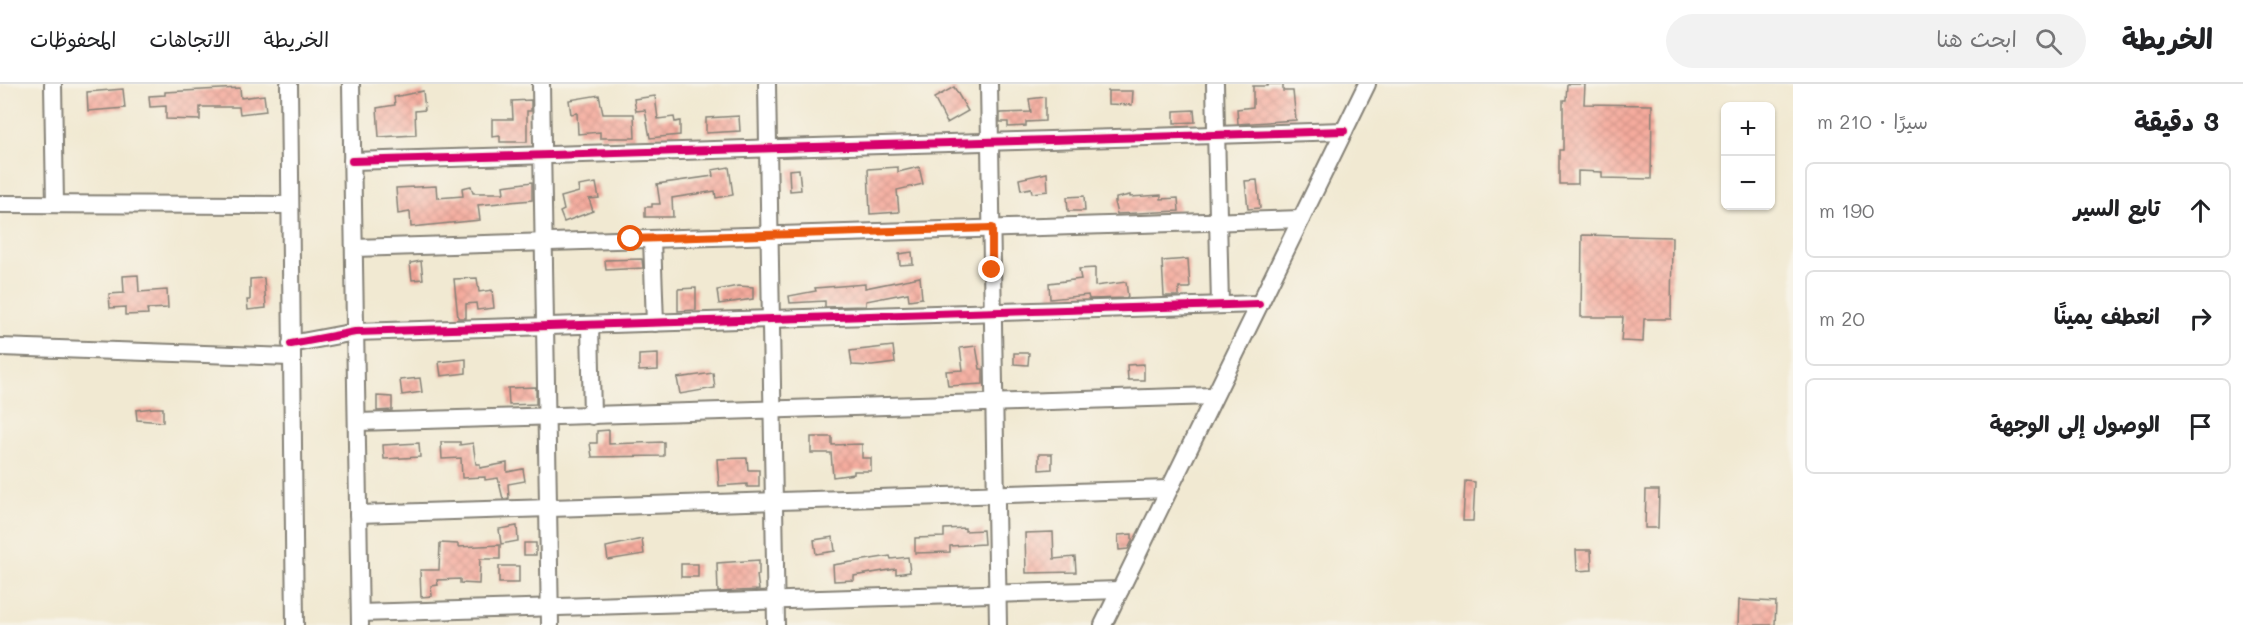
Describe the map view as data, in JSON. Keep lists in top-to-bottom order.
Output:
{
  "page": {
    "header": "الخريطة",
    "search": "ابحث هنا",
    "nav": ["الخريطة", "الاتجاهات", "المحفوظات"],
    "heading": ["3 دقيقة", "سيرًا · 210 m"],
    "map_buttons": ["+", "−"],
    "list": [
      ["تابع السير", "190 m"],
      ["انعطف يمينًا", "20 m"],
      "الوصول إلى الوجهة"
    ]
  }
}
